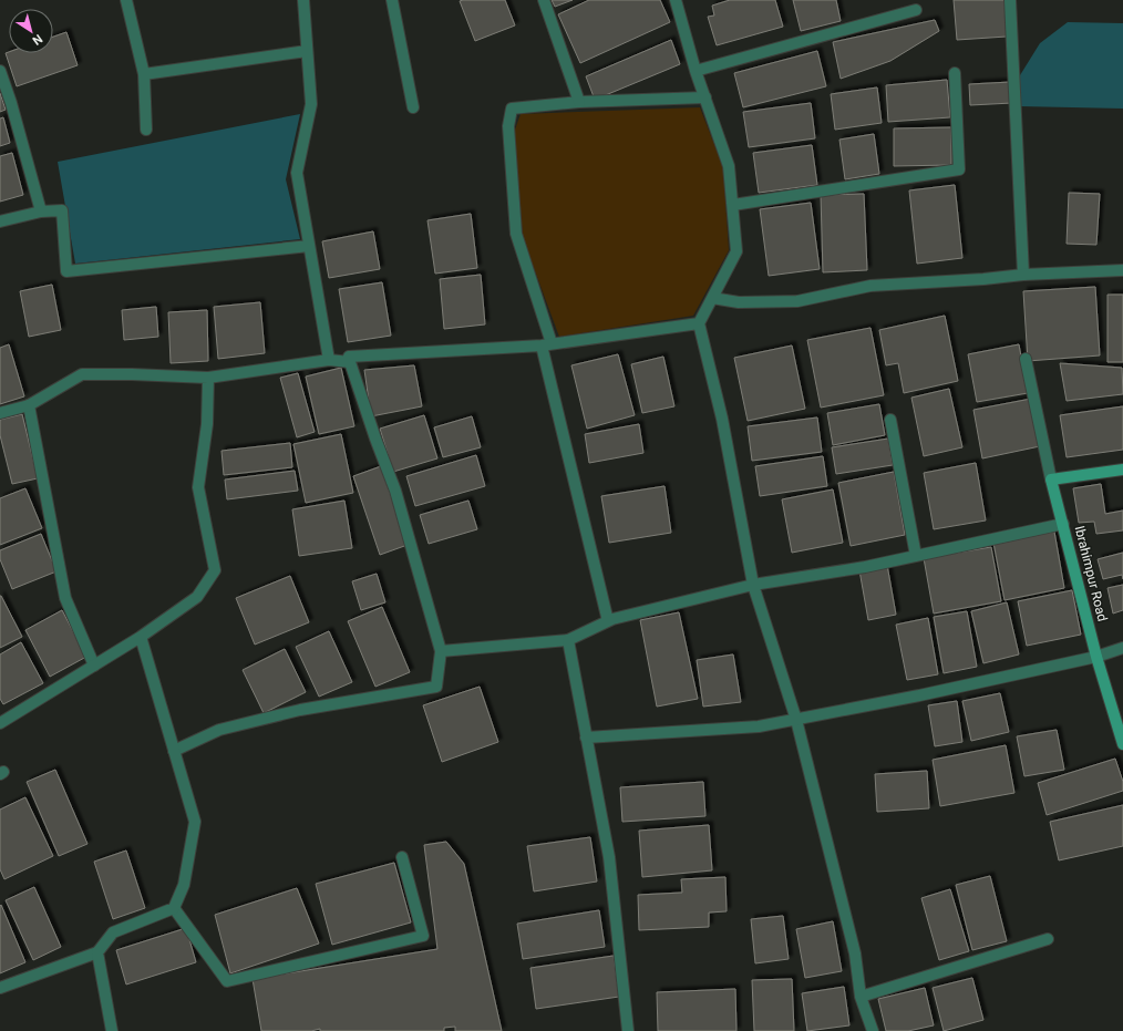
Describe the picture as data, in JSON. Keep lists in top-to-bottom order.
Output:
{
  "streets": {
    "street": ["Ibrahimpur Road"]
  },
  "north": "bottom right"
}
